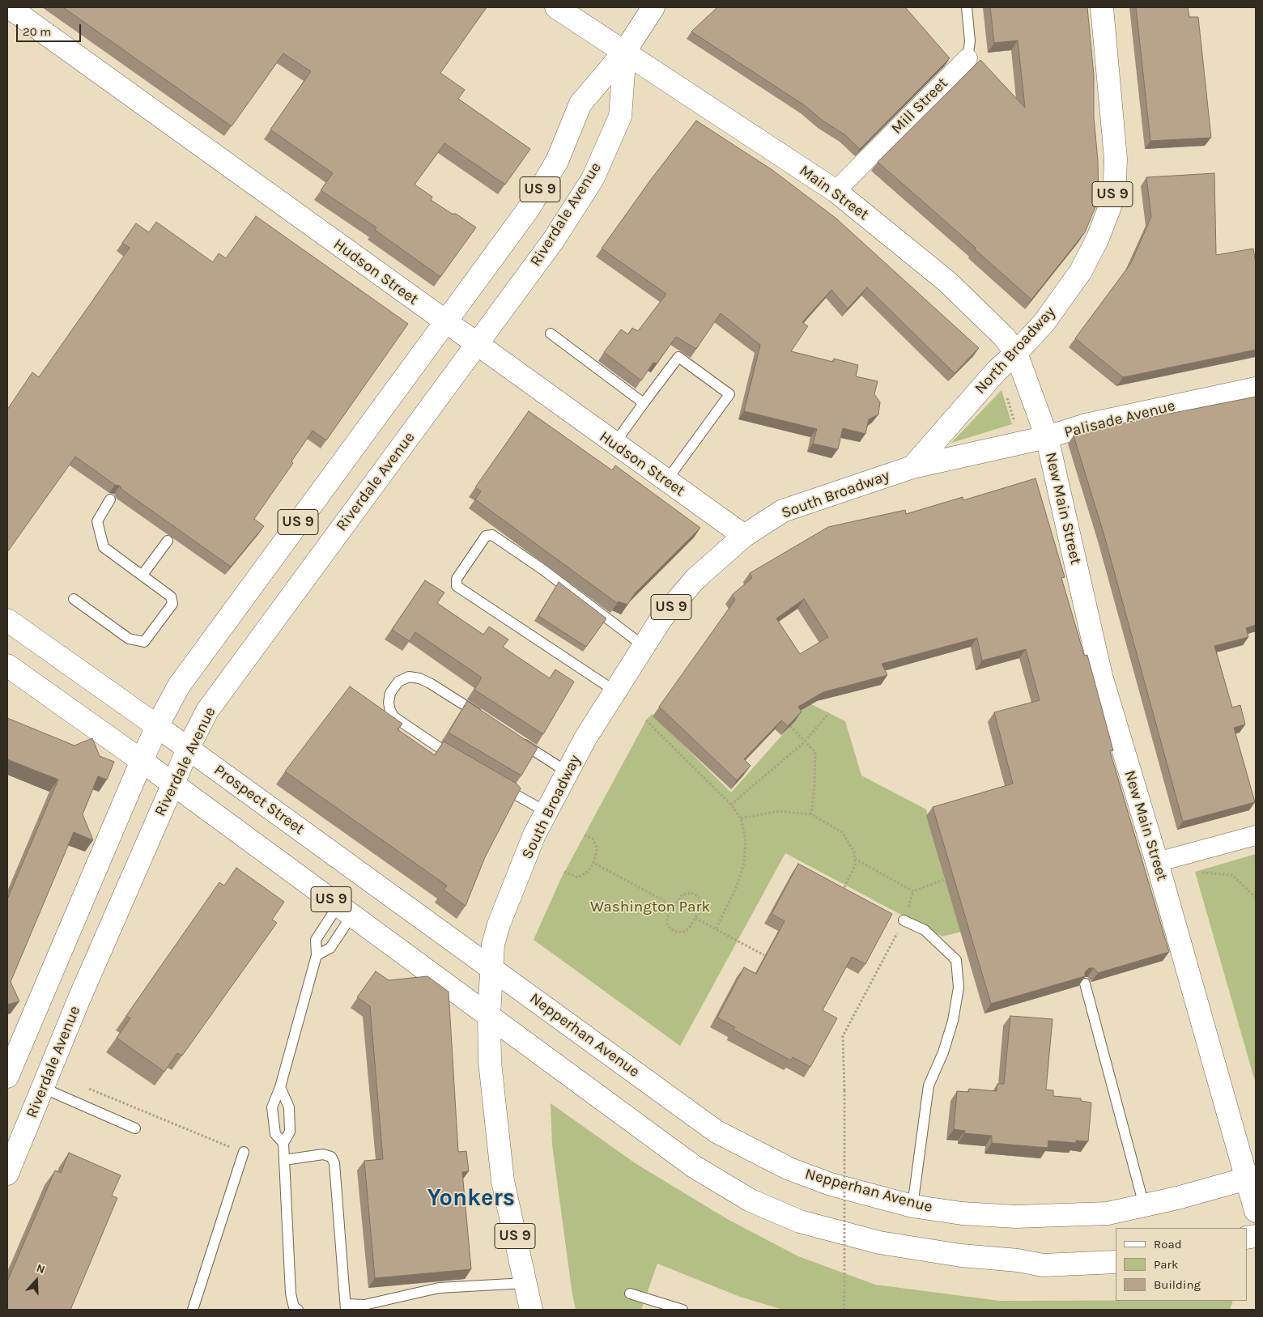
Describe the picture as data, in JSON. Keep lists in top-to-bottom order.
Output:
{
  "streets": {
    "main road": [
      "US 9",
      "Main Street",
      "Riverdale Avenue",
      "Hudson Street",
      "North Broadway",
      "Palisade Avenue",
      "South Broadway",
      "New Main Street",
      "Prospect Street",
      "Nepperhan Avenue"
    ],
    "street": ["Mill Street"]
  },
  "crossings": [
    ["Mill Street", "Main Street"],
    ["US 9", "Main Street"],
    ["US 9", "Riverdale Avenue"],
    ["US 9", "Hudson Street"],
    ["US 9", "South Broadway"],
    ["US 9", "Prospect Street"],
    ["Main Street", "Riverdale Avenue"],
    ["Main Street", "North Broadway"],
    ["Main Street", "Palisade Avenue"],
    ["Main Street", "New Main Street"],
    ["Riverdale Avenue", "Hudson Street"],
    ["Riverdale Avenue", "Prospect Street"],
    ["Hudson Street", "South Broadway"],
    ["North Broadway", "Palisade Avenue"],
    ["North Broadway", "South Broadway"],
    ["Palisade Avenue", "South Broadway"],
    ["Palisade Avenue", "New Main Street"],
    ["South Broadway", "Prospect Street"],
    ["South Broadway", "Nepperhan Avenue"],
    ["New Main Street", "Nepperhan Avenue"],
    ["Prospect Street", "Nepperhan Avenue"]
  ],
  "districts": ["Yonkers"],
  "parks": ["Washington Park"],
  "legend": ["Road", "Park", "Building"],
  "scale_bar": "20 m",
  "north": "top"
}
